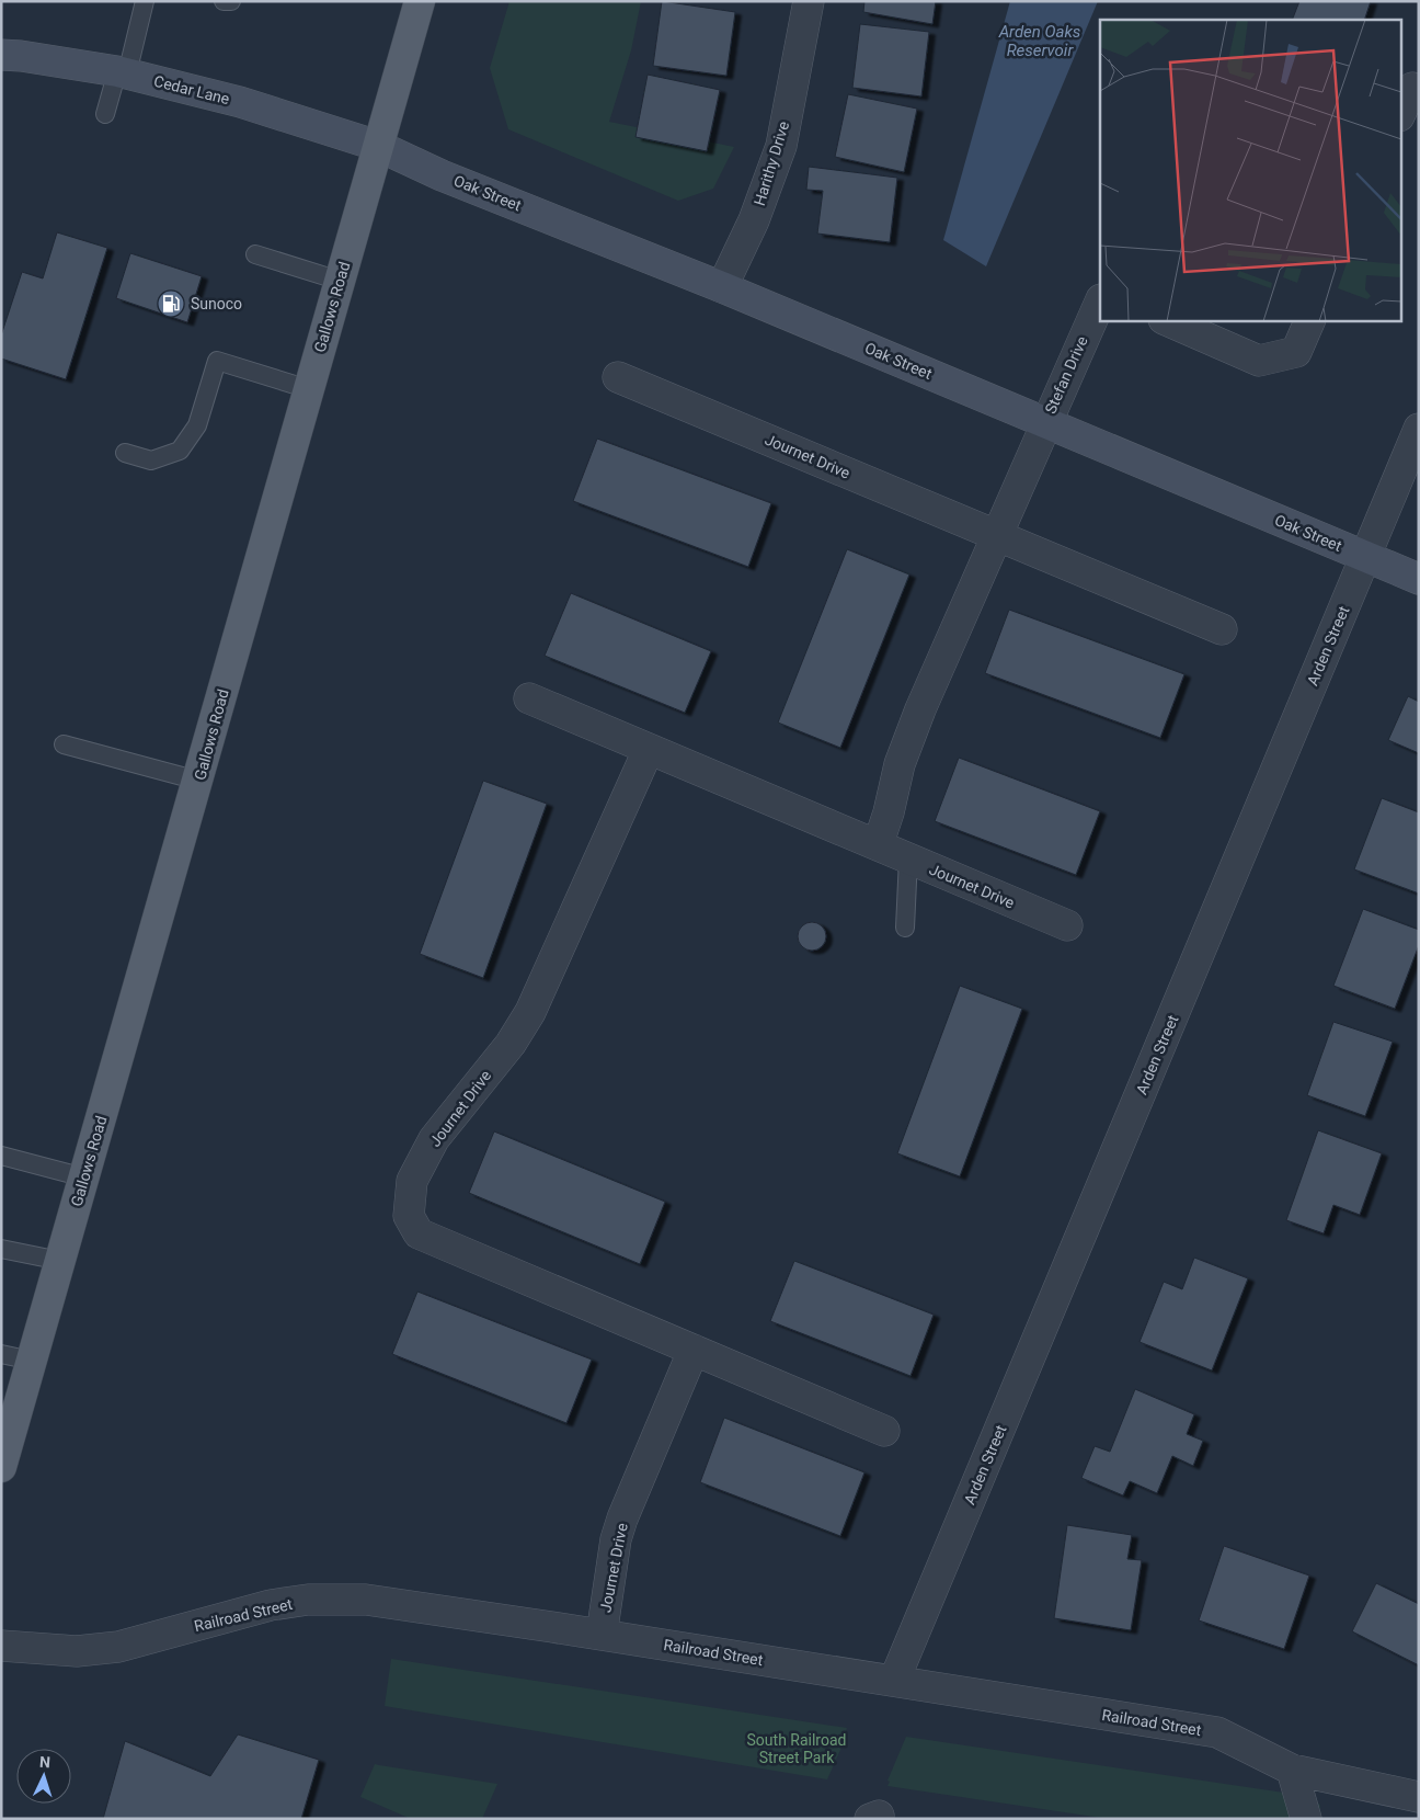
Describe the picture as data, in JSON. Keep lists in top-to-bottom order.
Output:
{
  "streets": {
    "main road": ["Gallows Road"],
    "street": [
      "Cedar Lane",
      "Harithy Drive",
      "Oak Street",
      "Stefan Drive",
      "Journet Drive",
      "Arden Street",
      "Railroad Street"
    ]
  },
  "crossings": [
    ["Cedar Lane", "Oak Street"],
    ["Cedar Lane", "Gallows Road"],
    ["Harithy Drive", "Oak Street"],
    ["Oak Street", "Gallows Road"],
    ["Oak Street", "Stefan Drive"],
    ["Oak Street", "Arden Street"],
    ["Journet Drive", "Railroad Street"],
    ["Arden Street", "Railroad Street"]
  ],
  "water": ["Arden Oaks Reservoir"],
  "parks": ["South Railroad Street Park"],
  "places": {
    "fuel station": ["Sunoco"]
  },
  "north": "top"
}
